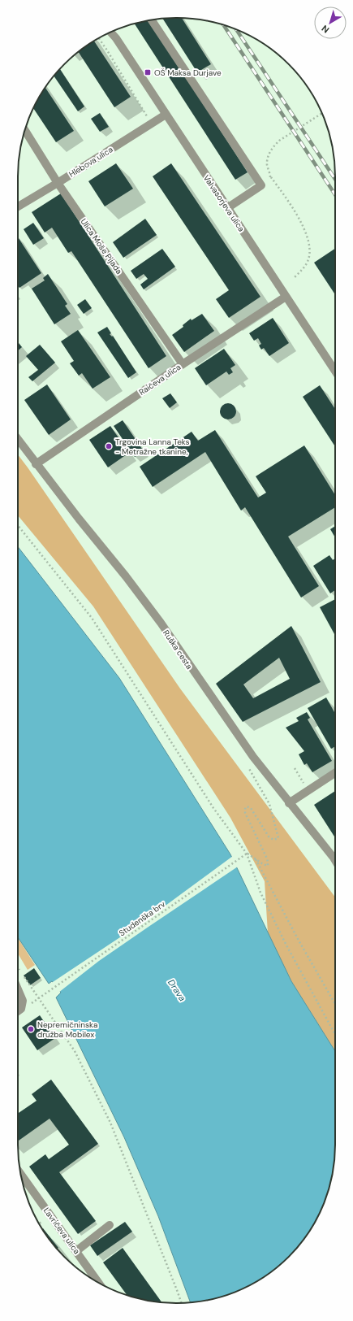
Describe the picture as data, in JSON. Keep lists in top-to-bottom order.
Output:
{
  "streets": {
    "street": [
      "Hlebova ulica",
      "Valvasorjeva ulica",
      "Ulica Moše Pijada",
      "Raičeva ulica",
      "Ruška cesta",
      "Lavričeva ulica"
    ],
    "path": ["Studenška brv"]
  },
  "crossings": [
    ["Hlebova ulica", "Valvasorjeva ulica"],
    ["Hlebova ulica", "Ulica Moše Pijada"],
    ["Valvasorjeva ulica", "Raičeva ulica"],
    ["Ulica Moše Pijada", "Raičeva ulica"],
    ["Raičeva ulica", "Ruška cesta"]
  ],
  "water": ["Drava"],
  "places": {
    "transit": ["OŠ Maksa Durjave"],
    "other": ["Trgovina Lanna Teks - Metražne tkanine,", "Nepremičninska družba Mobilex"]
  },
  "north": "bottom left"
}
